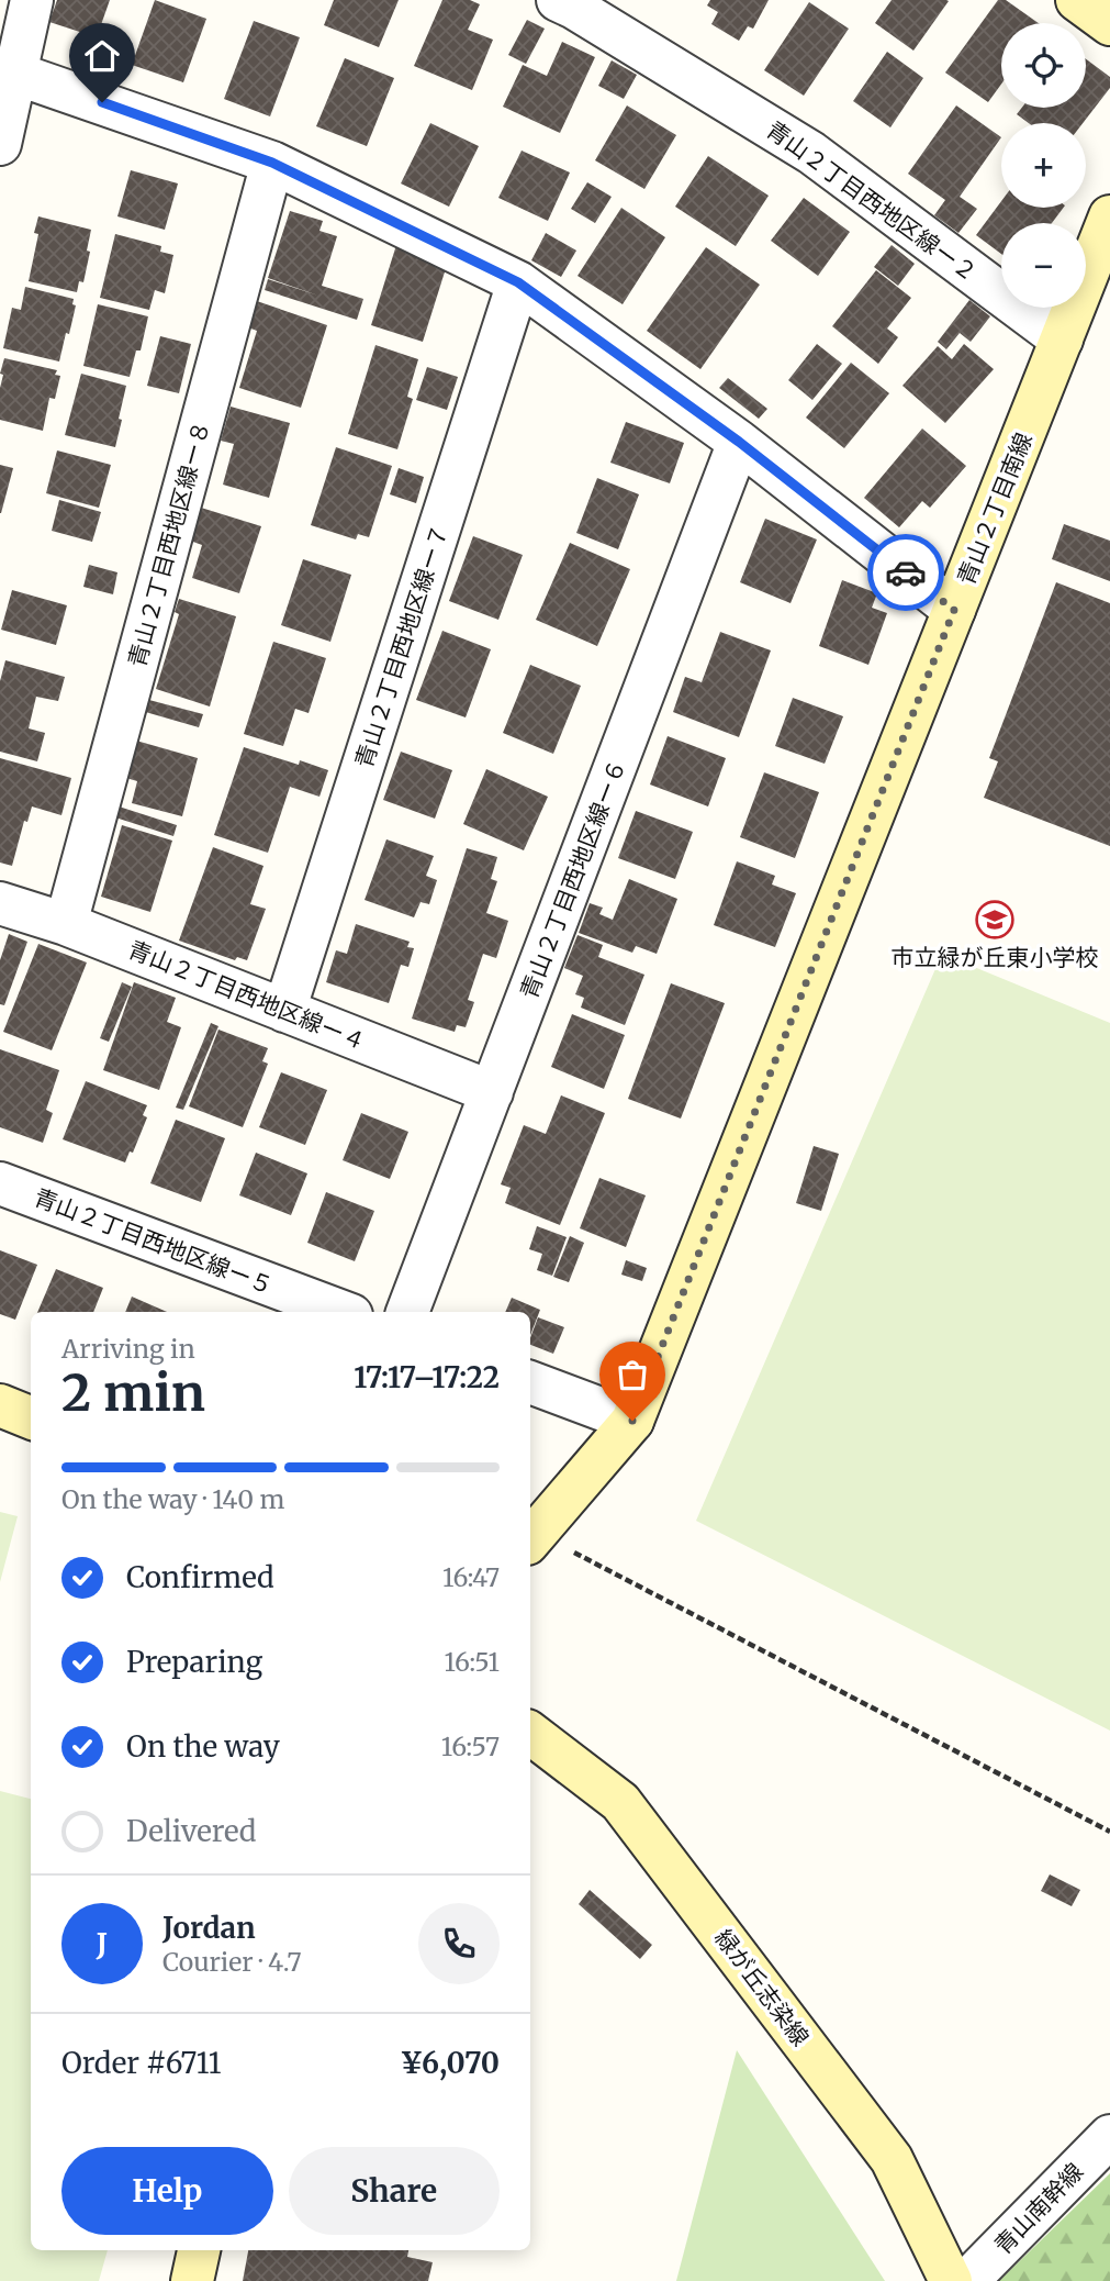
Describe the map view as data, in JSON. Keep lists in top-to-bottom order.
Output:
{
  "streets": {
    "street": [
      "青山２丁目西地区線ー２",
      "青山２丁目南線",
      "青山２丁目西地区線ー８",
      "青山２丁目西地区線ー７",
      "青山２丁目西地区線ー６",
      "青山２丁目西地区線ー４",
      "青山２丁目西地区線ー５",
      "緑が丘志染線",
      "青山南幹線"
    ]
  },
  "crossings": [
    ["青山２丁目西地区線ー２", "青山２丁目南線"],
    ["青山２丁目西地区線ー８", "青山２丁目西地区線ー４"],
    ["青山２丁目西地区線ー７", "青山２丁目西地区線ー４"],
    ["青山２丁目西地区線ー６", "青山２丁目西地区線ー４"]
  ],
  "places": {
    "school or university": ["市立緑が丘東小学校"]
  },
  "page": {
    "map_buttons": ["+", "−"],
    "heading": ["2 min", "Arriving in", "17:17–17:22"],
    "panel": [
      "Jordan",
      "Courier · 4.7",
      "Order #6711",
      "¥6,070"
    ],
    "bar": "On the way · 140 m",
    "list": [
      ["Confirmed", "16:47"],
      ["Preparing", "16:51"],
      ["On the way", "16:57"],
      "Delivered"
    ],
    "round": "J",
    "buttons": ["Help", "Share"]
  }
}
